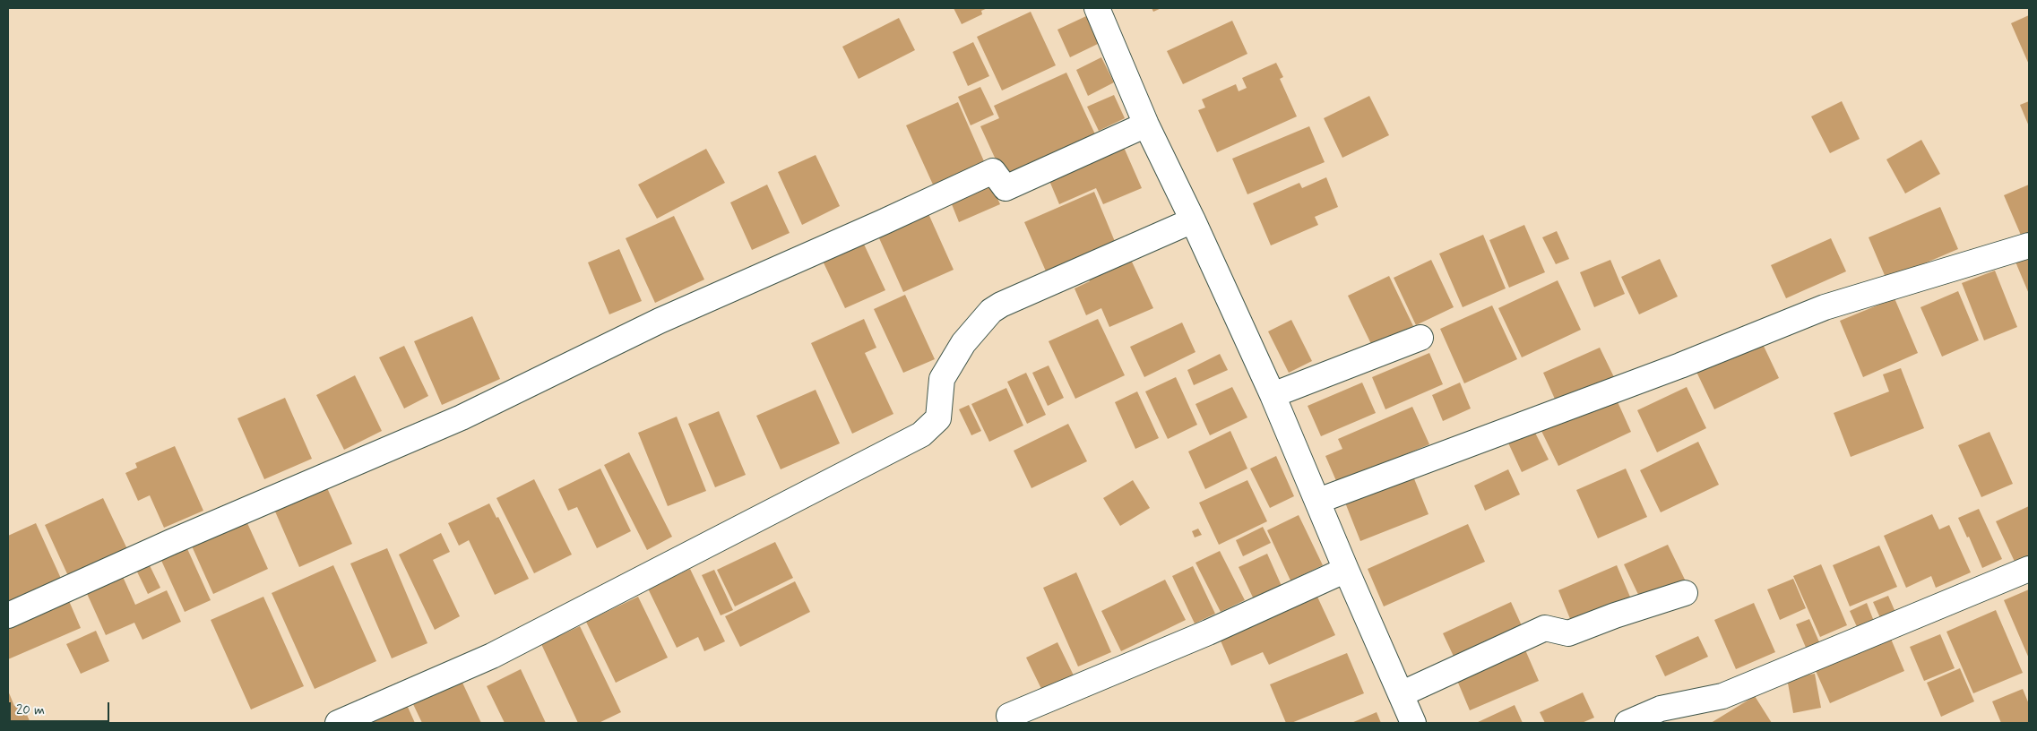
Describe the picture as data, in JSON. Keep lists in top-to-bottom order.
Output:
{
  "scale_bar": "20 m"
}
